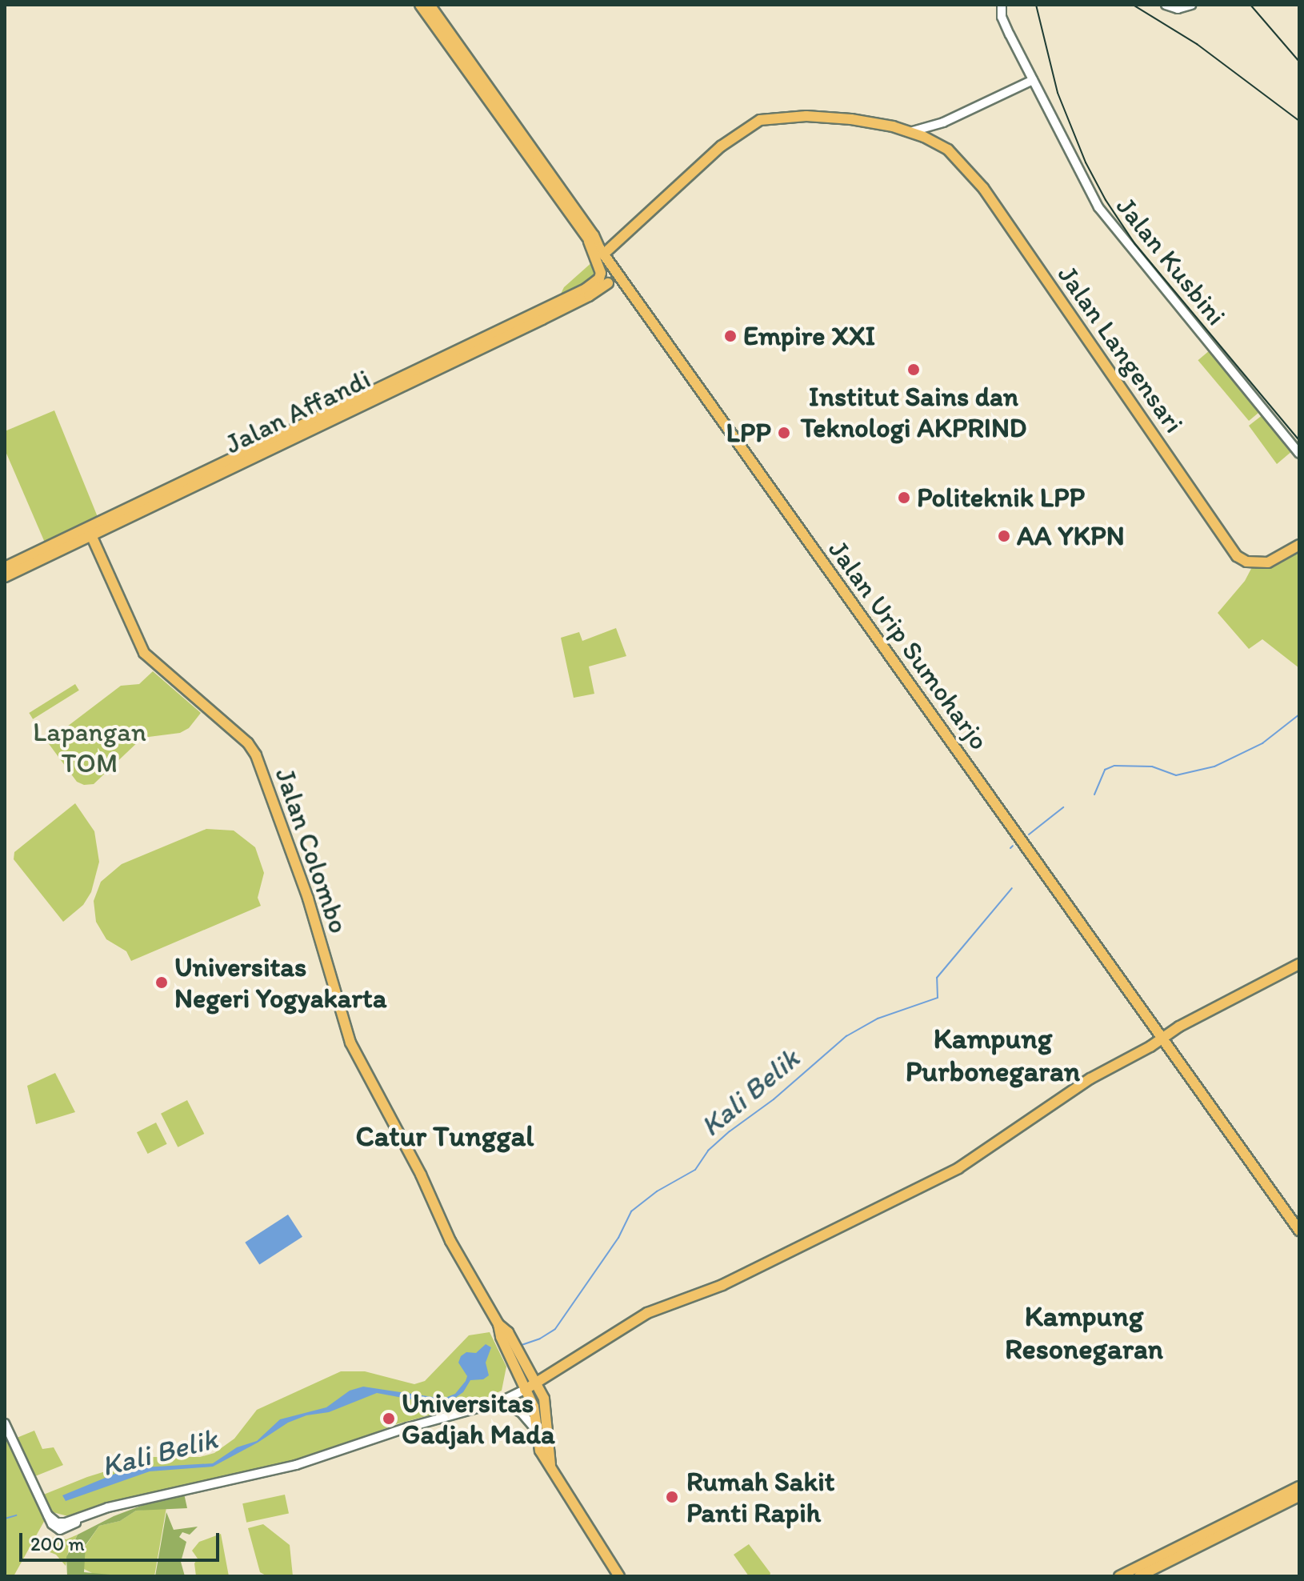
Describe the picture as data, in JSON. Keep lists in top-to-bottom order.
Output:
{
  "streets": {
    "main road": [
      "Jalan Langensari",
      "Jalan Affandi",
      "Jalan Urip Sumoharjo",
      "Jalan Colombo"
    ],
    "street": ["Jalan Kusbini"]
  },
  "crossings": [
    ["Jalan Langensari", "Jalan Urip Sumoharjo"],
    ["Jalan Affandi", "Jalan Colombo"]
  ],
  "districts": ["Kampung Purbonegaran", "Catur Tunggal", "Kampung Resonegaran"],
  "water": ["Kali Belik"],
  "parks": ["Lapangan TOM"],
  "places": [
    "Empire XXI",
    "Institut Sains dan Teknologi AKPRIND",
    "LPP",
    "Politeknik LPP",
    "AA YKPN",
    "Universitas Negeri Yogyakarta",
    "Universitas Gadjah Mada",
    "Rumah Sakit Panti Rapih"
  ],
  "scale_bar": "200 m"
}
